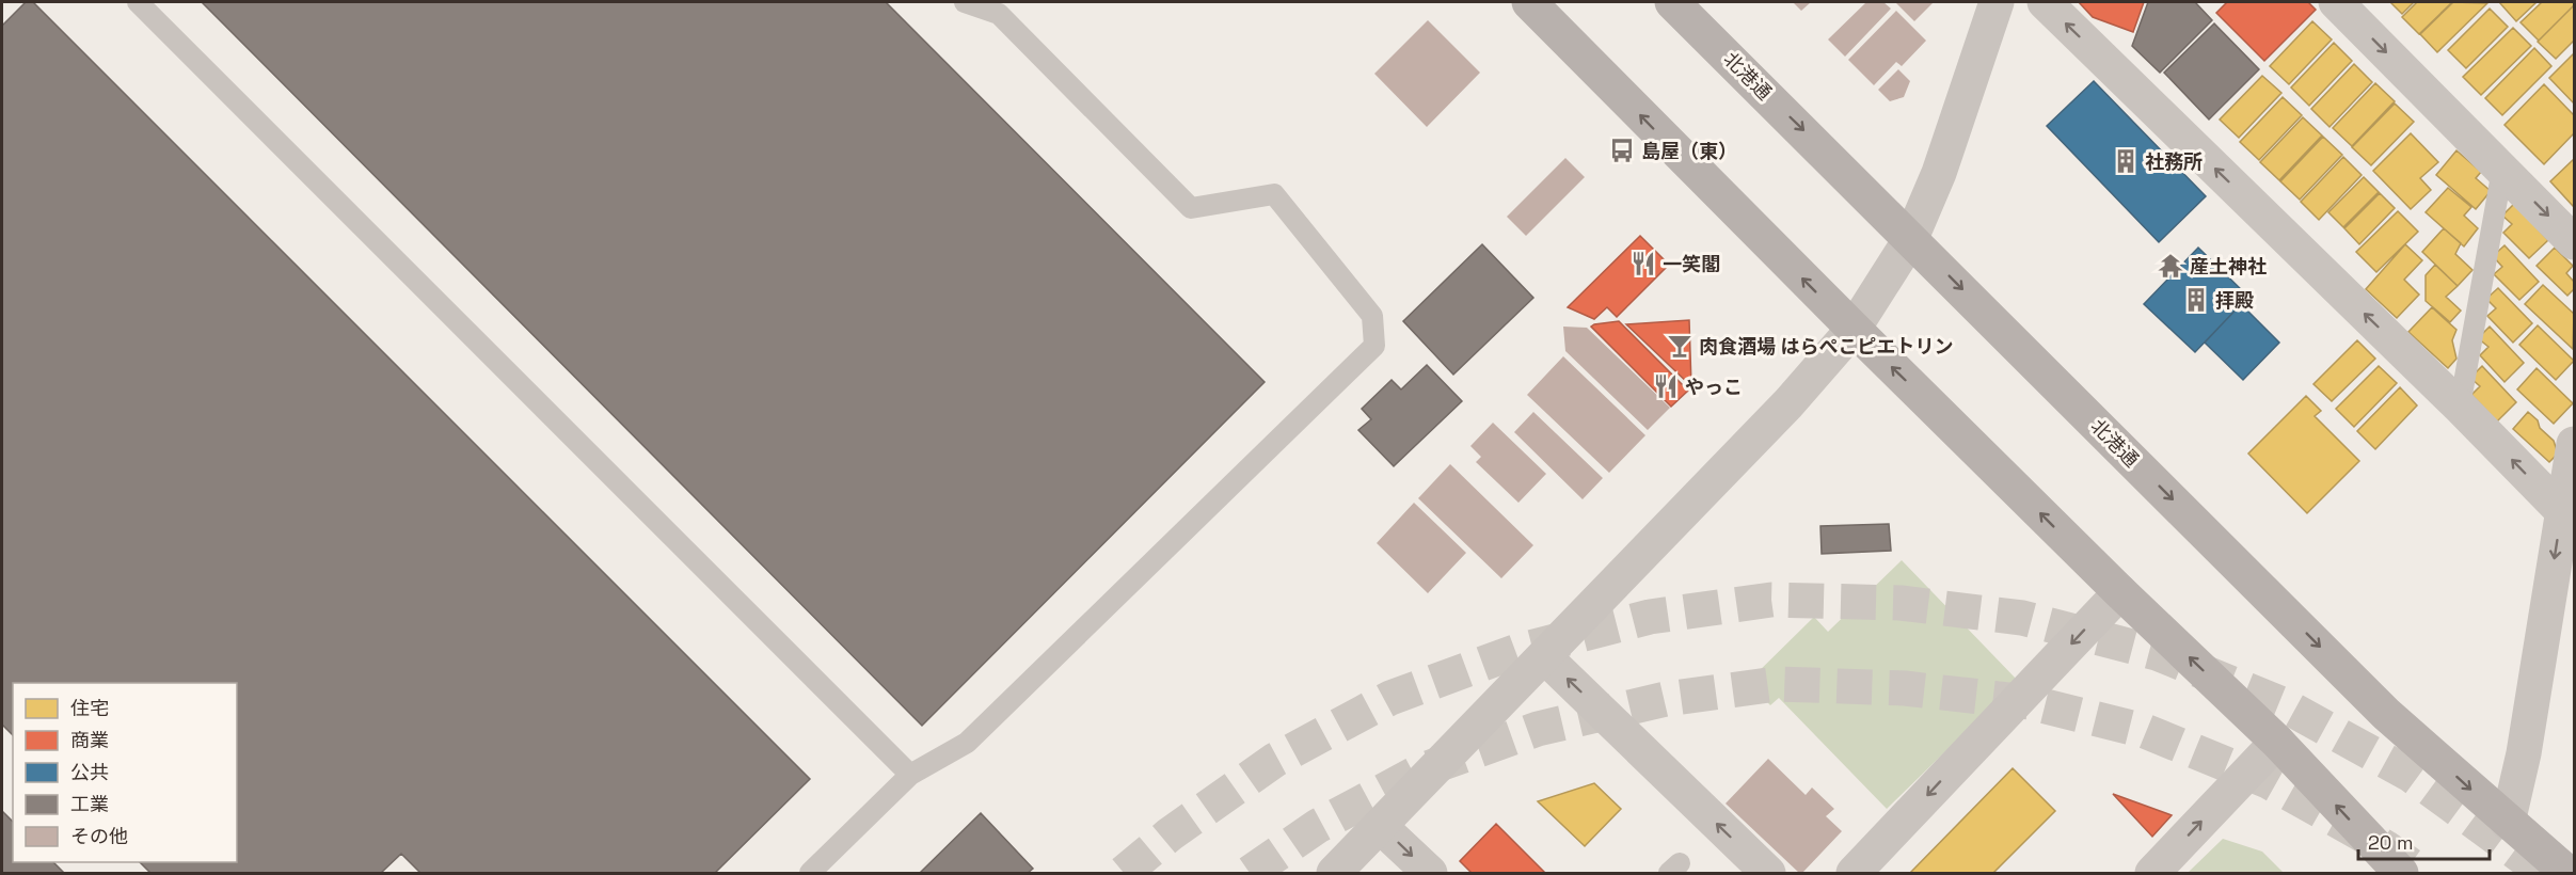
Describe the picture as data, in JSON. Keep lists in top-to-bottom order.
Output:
{
  "streets": {
    "main road": ["北港通"]
  },
  "places": {
    "bus stop": ["島屋（東）"],
    "building": ["社務所", "拝殿"],
    "restaurant": ["一笑閣", "やっこ"],
    "temple": ["産土神社"],
    "bar": ["肉食酒場 はらぺこピエトリン"]
  },
  "legend": [
    "住宅",
    "商業",
    "公共",
    "工業",
    "その他"
  ],
  "scale_bar": "20 m"
}
